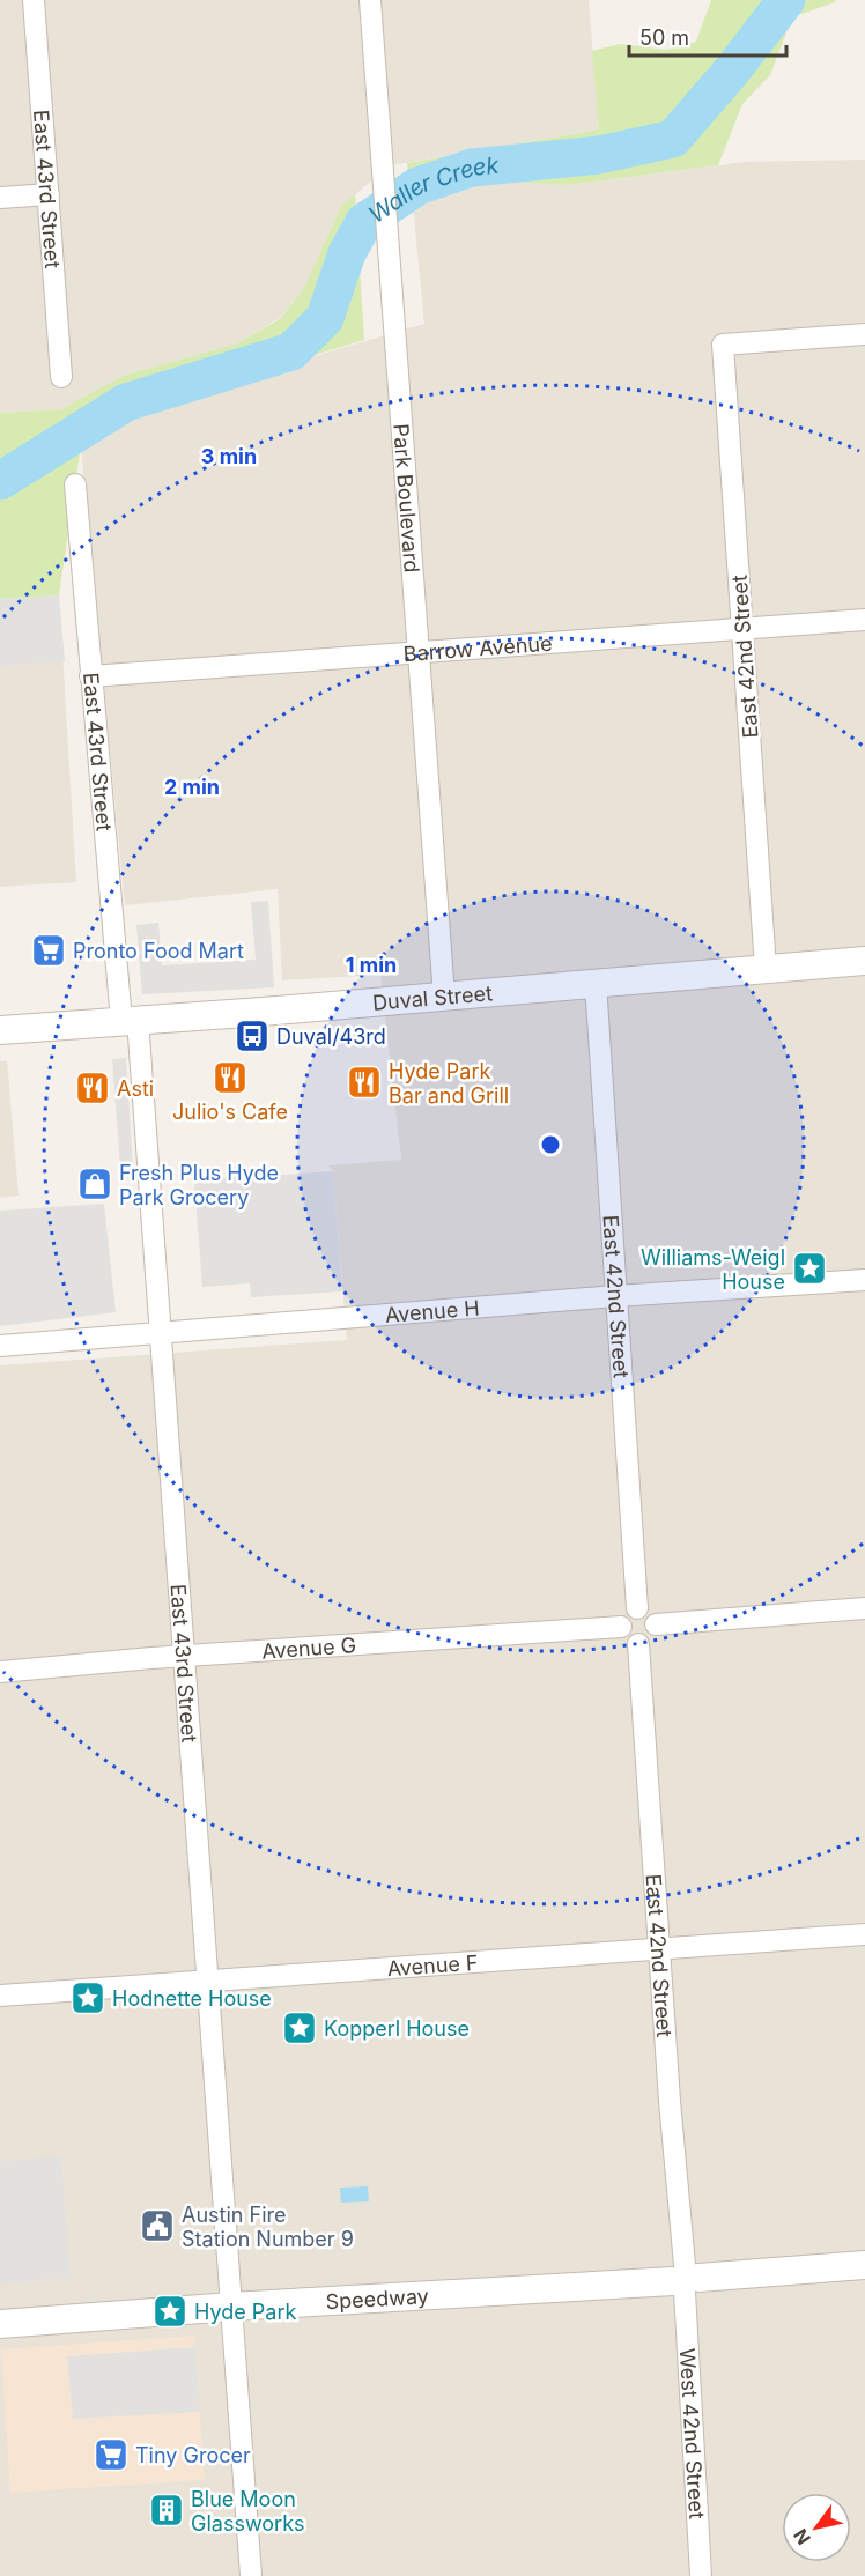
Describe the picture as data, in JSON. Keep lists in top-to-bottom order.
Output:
{
  "streets": {
    "street": [
      "East 43rd Street",
      "Park Boulevard",
      "Barrow Avenue",
      "East 42nd Street",
      "Duval Street",
      "Avenue H",
      "Avenue G",
      "Avenue F",
      "Speedway",
      "West 42nd Street"
    ]
  },
  "crossings": [
    ["East 43rd Street", "Barrow Avenue"],
    ["East 43rd Street", "Duval Street"],
    ["East 43rd Street", "Avenue H"],
    ["East 43rd Street", "Avenue G"],
    ["East 43rd Street", "Avenue F"],
    ["East 43rd Street", "Speedway"],
    ["Park Boulevard", "Barrow Avenue"],
    ["Park Boulevard", "Duval Street"],
    ["Barrow Avenue", "East 42nd Street"],
    ["East 42nd Street", "Duval Street"],
    ["East 42nd Street", "Avenue H"],
    ["East 42nd Street", "Avenue G"],
    ["East 42nd Street", "Avenue F"],
    ["East 42nd Street", "Speedway"],
    ["East 42nd Street", "West 42nd Street"],
    ["Speedway", "West 42nd Street"]
  ],
  "water": ["Waller Creek"],
  "places": {
    "supermarket": ["Pronto Food Mart", "Tiny Grocer"],
    "bus stop": ["Duval/43rd"],
    "restaurant": ["Julio's Cafe", "Hyde Park Bar and Grill", "Asti"],
    "shop": ["Fresh Plus Hyde Park Grocery"],
    "place": [
      "Williams-Weigl House",
      "Hodnette House",
      "Kopperl House",
      "Hyde Park"
    ],
    "public building": ["Austin Fire Station Number 9"],
    "building": ["Blue Moon Glassworks"]
  },
  "scale_bar": "50 m",
  "north": "bottom left",
  "rings": ["3 min", "2 min", "1 min"]
}
